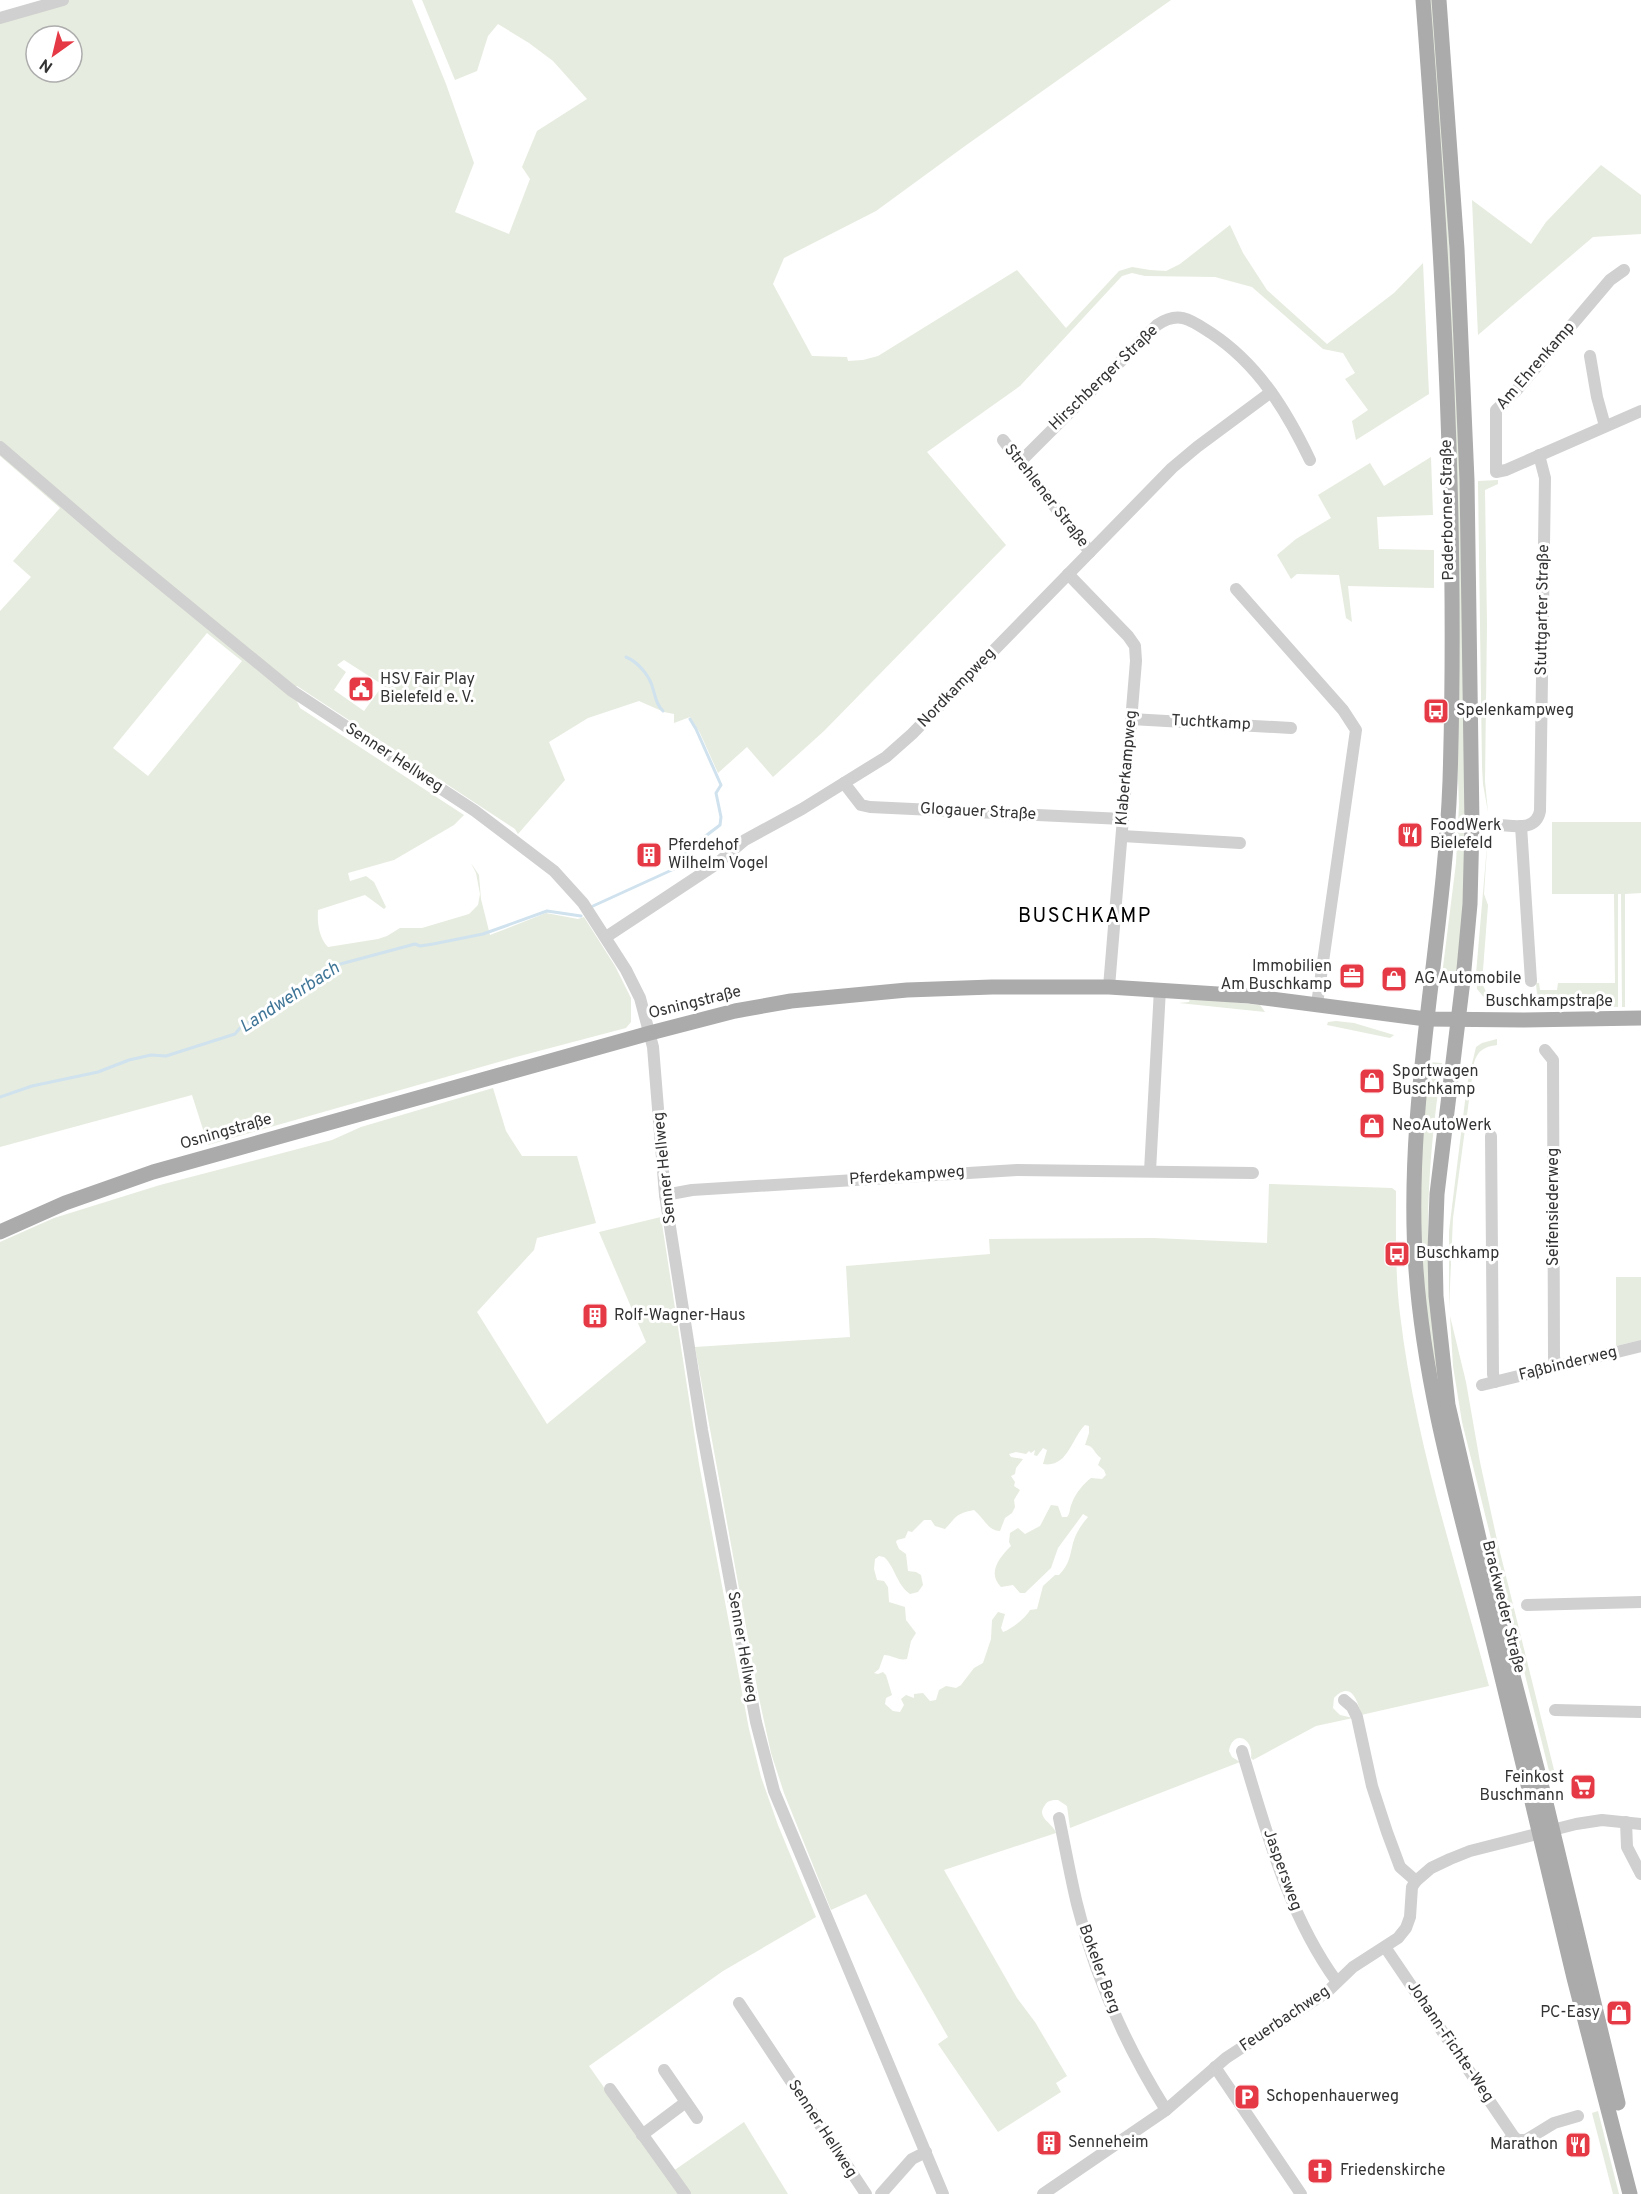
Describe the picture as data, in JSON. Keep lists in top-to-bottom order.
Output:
{
  "streets": {
    "main road": [
      "Paderborner Straße",
      "Buschkampstraße",
      "Osningstraße",
      "Brackweder Straße"
    ],
    "street": [
      "Am Ehrenkamp",
      "Hirschberger Straße",
      "Strehlener Straße",
      "Stuttgarter Straße",
      "Nordkampweg",
      "Tuchtkamp",
      "Senner Hellweg",
      "Klaberkampweg",
      "Glogauer Straße",
      "Pferdekampweg",
      "Seifensiederweg",
      "Faßbinderweg",
      "Jaspersweg",
      "Bokeler Berg",
      "Feuerbachweg",
      "Johann-Fichte-Weg"
    ]
  },
  "crossings": [
    ["Am Ehrenkamp", "Stuttgarter Straße"],
    ["Hirschberger Straße", "Strehlener Straße"],
    ["Hirschberger Straße", "Nordkampweg"],
    ["Strehlener Straße", "Nordkampweg"],
    ["Paderborner Straße", "Buschkampstraße"],
    ["Paderborner Straße", "Osningstraße"],
    ["Paderborner Straße", "Brackweder Straße"],
    ["Nordkampweg", "Senner Hellweg"],
    ["Nordkampweg", "Klaberkampweg"],
    ["Nordkampweg", "Glogauer Straße"],
    ["Tuchtkamp", "Klaberkampweg"],
    ["Senner Hellweg", "Osningstraße"],
    ["Senner Hellweg", "Pferdekampweg"],
    ["Klaberkampweg", "Glogauer Straße"],
    ["Klaberkampweg", "Osningstraße"],
    ["Buschkampstraße", "Osningstraße"],
    ["Buschkampstraße", "Brackweder Straße"],
    ["Osningstraße", "Brackweder Straße"],
    ["Seifensiederweg", "Faßbinderweg"],
    ["Jaspersweg", "Feuerbachweg"],
    ["Bokeler Berg", "Feuerbachweg"],
    ["Feuerbachweg", "Johann-Fichte-Weg"]
  ],
  "districts": ["BUSCHKAMP"],
  "water": ["Landwehrbach"],
  "places": {
    "public building": ["HSV Fair Play Bielefeld e. V."],
    "bus stop": ["Spelenkampweg", "Buschkamp"],
    "restaurant": ["FoodWerk Bielefeld", "Marathon"],
    "building": ["Pferdehof Wilhelm Vogel", "Rolf-Wagner-Haus", "Senneheim"],
    "office": ["Immobilien Am Buschkamp"],
    "shop": [
      "AG Automobile",
      "Sportwagen Buschkamp",
      "NeoAutoWerk",
      "PC-Easy"
    ],
    "supermarket": ["Feinkost Buschmann"],
    "parking": ["Schopenhauerweg"],
    "church": ["Friedenskirche"]
  },
  "north": "bottom left"
}
